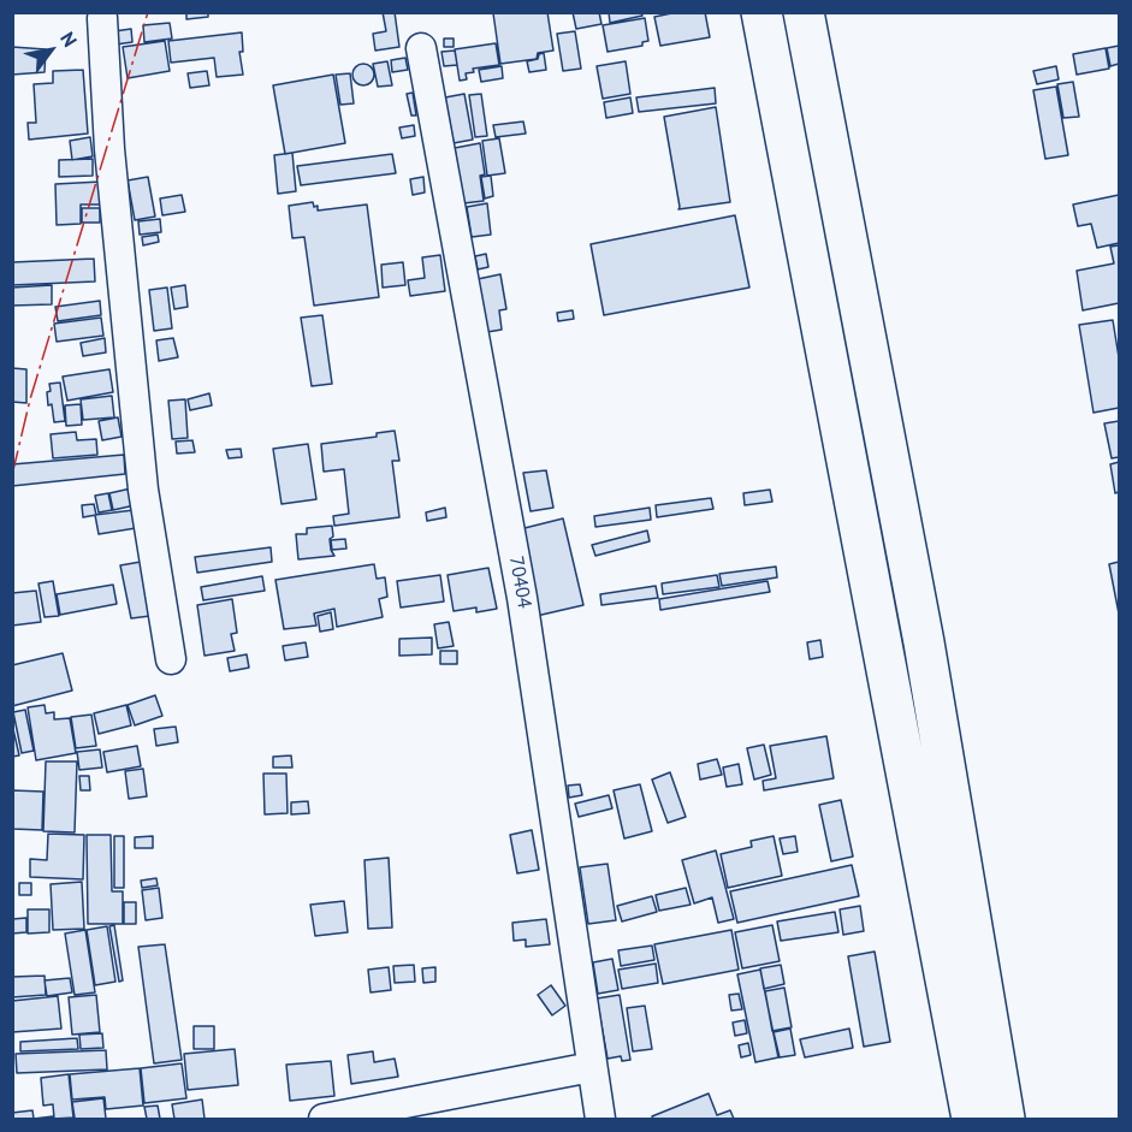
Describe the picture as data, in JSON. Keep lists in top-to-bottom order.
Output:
{
  "streets": {
    "street": ["70404"]
  },
  "north": "top right"
}
